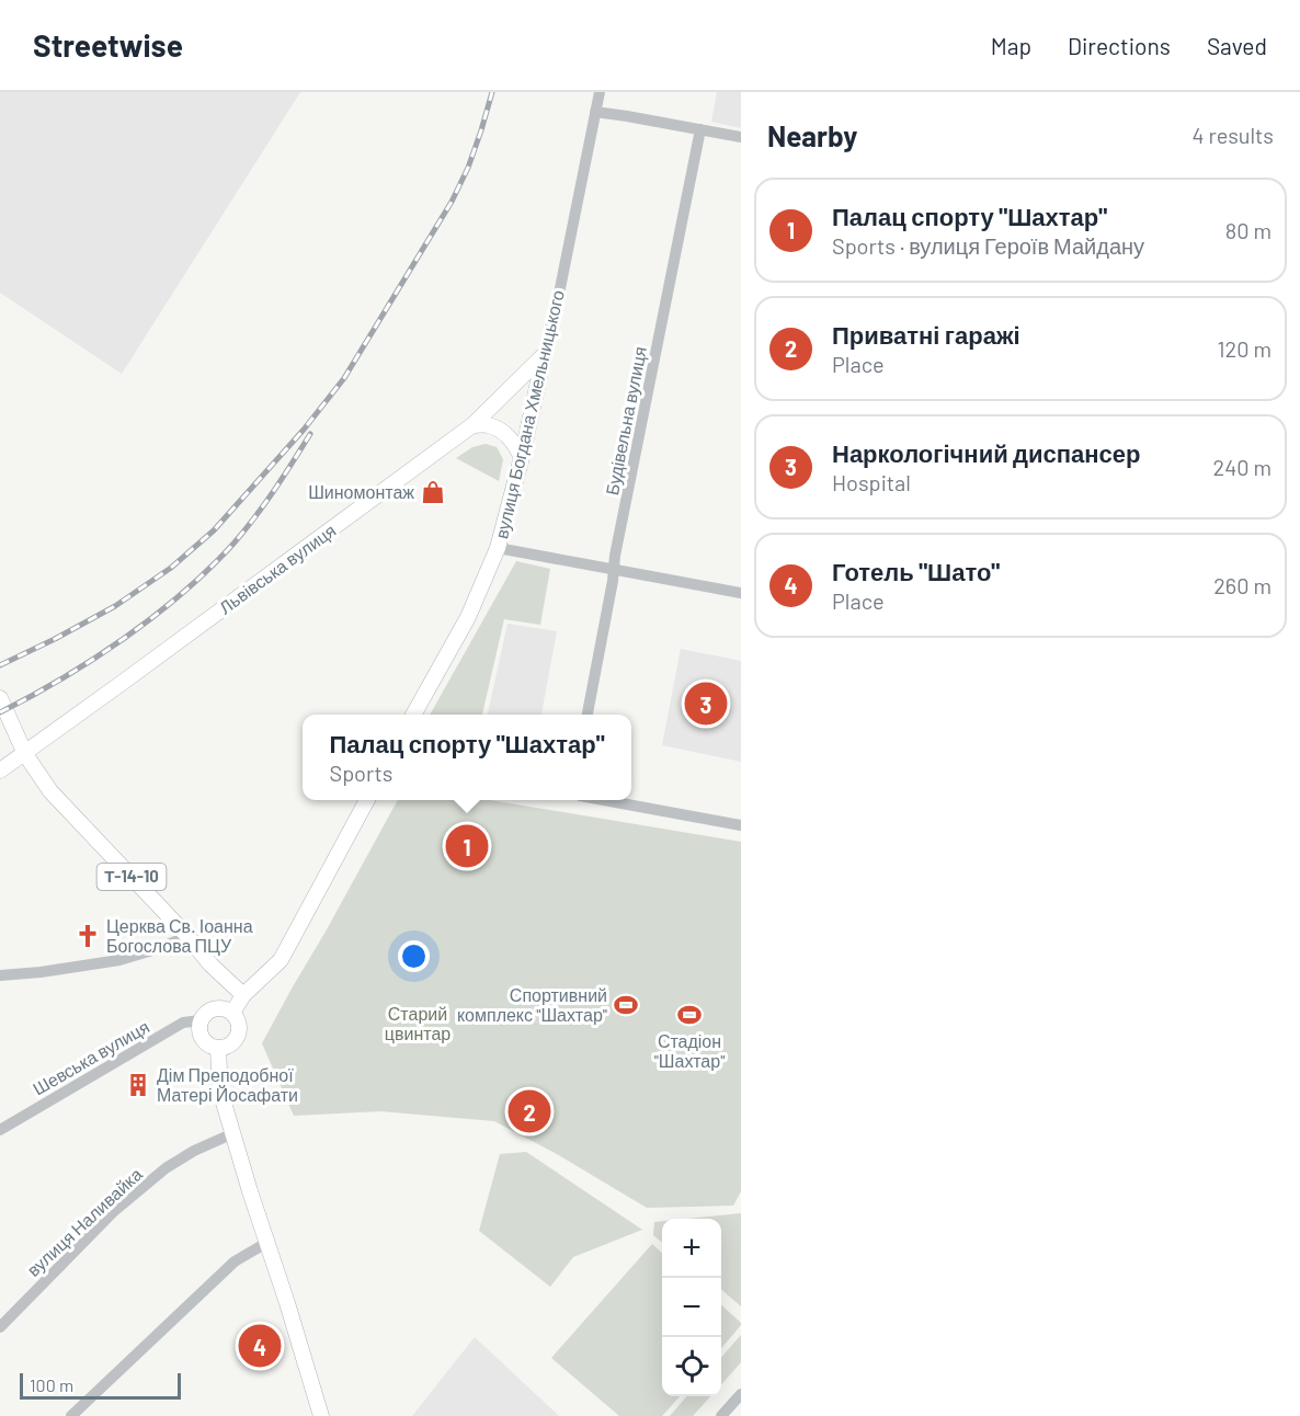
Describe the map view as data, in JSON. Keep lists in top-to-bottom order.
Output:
{
  "streets": {
    "main road": ["вулиця Богдана Хмельницького", "Львівська вулиця", "Т-14-10"],
    "street": ["Будівельна вулиця", "Шевська вулиця", "вулиця Наливайка"]
  },
  "crossings": [
    ["вулиця Богдана Хмельницького", "Львівська вулиця"],
    ["Львівська вулиця", "Т-14-10"]
  ],
  "parks": ["Старий цвинтар"],
  "places": {
    "shop": ["Шиномонтаж"],
    "church": ["Церква Св. Іоанна Богослова ПЦУ"],
    "sports": ["Спортивний комплекс \"Шахтар\"", "Стадіон \"Шахтар\""],
    "building": ["Дім Преподобної Матері Йосафати"]
  },
  "scale_bar": "100 m",
  "page": {
    "header": "Streetwise",
    "nav": ["Map", "Directions", "Saved"],
    "heading": ["Nearby", "4 results"],
    "list": [
      {
        "mark": "1",
        "name": "Палац спорту \"Шахтар\"",
        "note": "Sports · вулиця Героїв Майдану",
        "value": "80 m"
      },
      {
        "mark": "2",
        "name": "Приватні гаражі",
        "note": "Place",
        "value": "120 m"
      },
      {
        "mark": "3",
        "name": "Наркологічний диспансер",
        "note": "Hospital",
        "value": "240 m"
      },
      {
        "mark": "4",
        "name": "Готель \"Шато\"",
        "note": "Place",
        "value": "260 m"
      }
    ],
    "pins": [
      "3",
      "1",
      "2",
      "4"
    ],
    "popup": ["Палац спорту \"Шахтар\"", "Sports"],
    "map_buttons": ["+", "−"],
    "scale": "100 m"
  }
}
